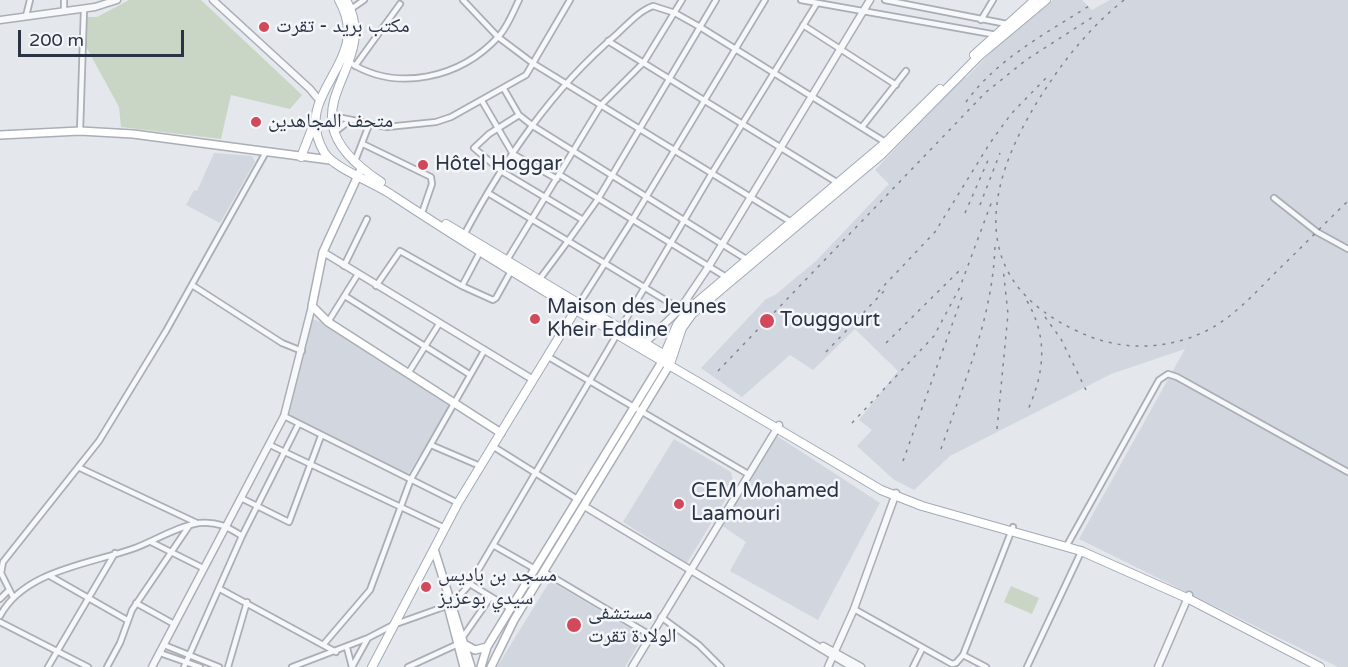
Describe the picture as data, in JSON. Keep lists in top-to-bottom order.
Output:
{
  "places": [
    "مكتب بريد - تقرت",
    "متحف المجاهدين",
    "Hôtel Hoggar",
    "Maison des Jeunes Kheir Eddine",
    "Touggourt",
    "CEM Mohamed Laamouri",
    "مسجد بن باديس سيدي بوعزيز",
    "مستشفى الولادة تقرت"
  ],
  "scale_bar": "200 m"
}
